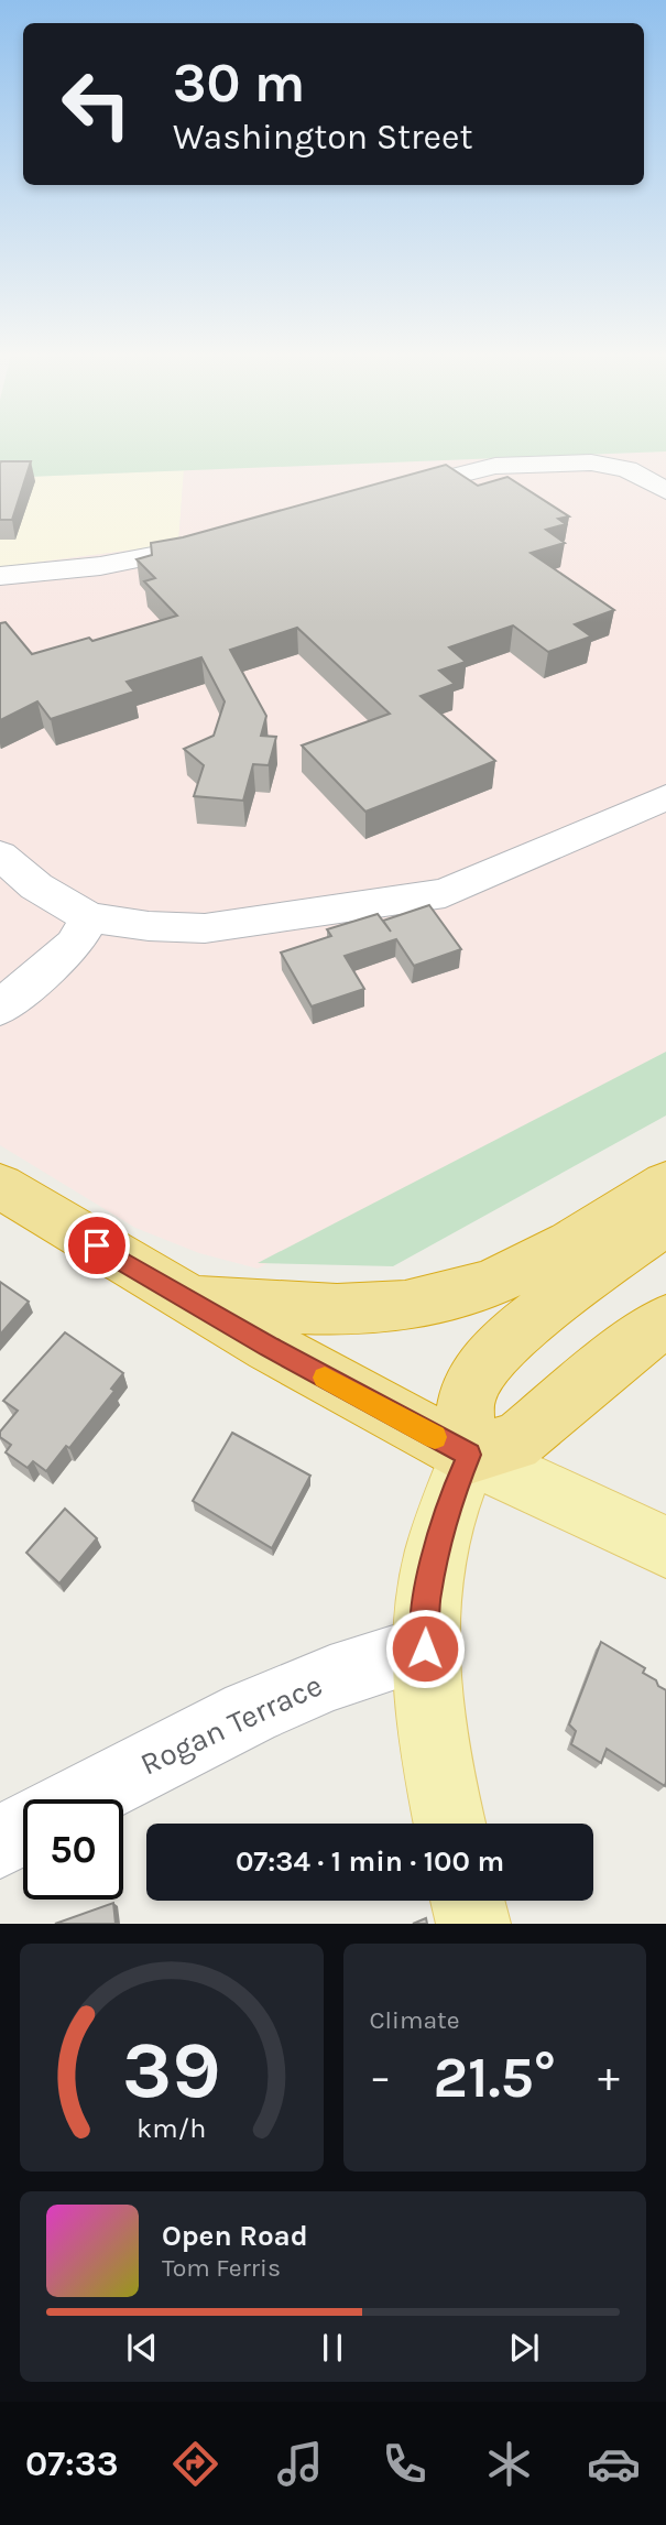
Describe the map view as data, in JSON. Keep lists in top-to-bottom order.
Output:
{
  "streets": {
    "street": ["Rogan Terrace"]
  },
  "page": {
    "turn": ["30 m", "Washington Street"],
    "limit": "50",
    "trip": "07:34 · 1 min · 100 m",
    "tile": "Climate",
    "heat": ["−", "21.5°", "+"],
    "song": ["Open Road", "Tom Ferris"],
    "tabs": "07:33",
    "gauge": ["39", "km/h"]
  }
}
